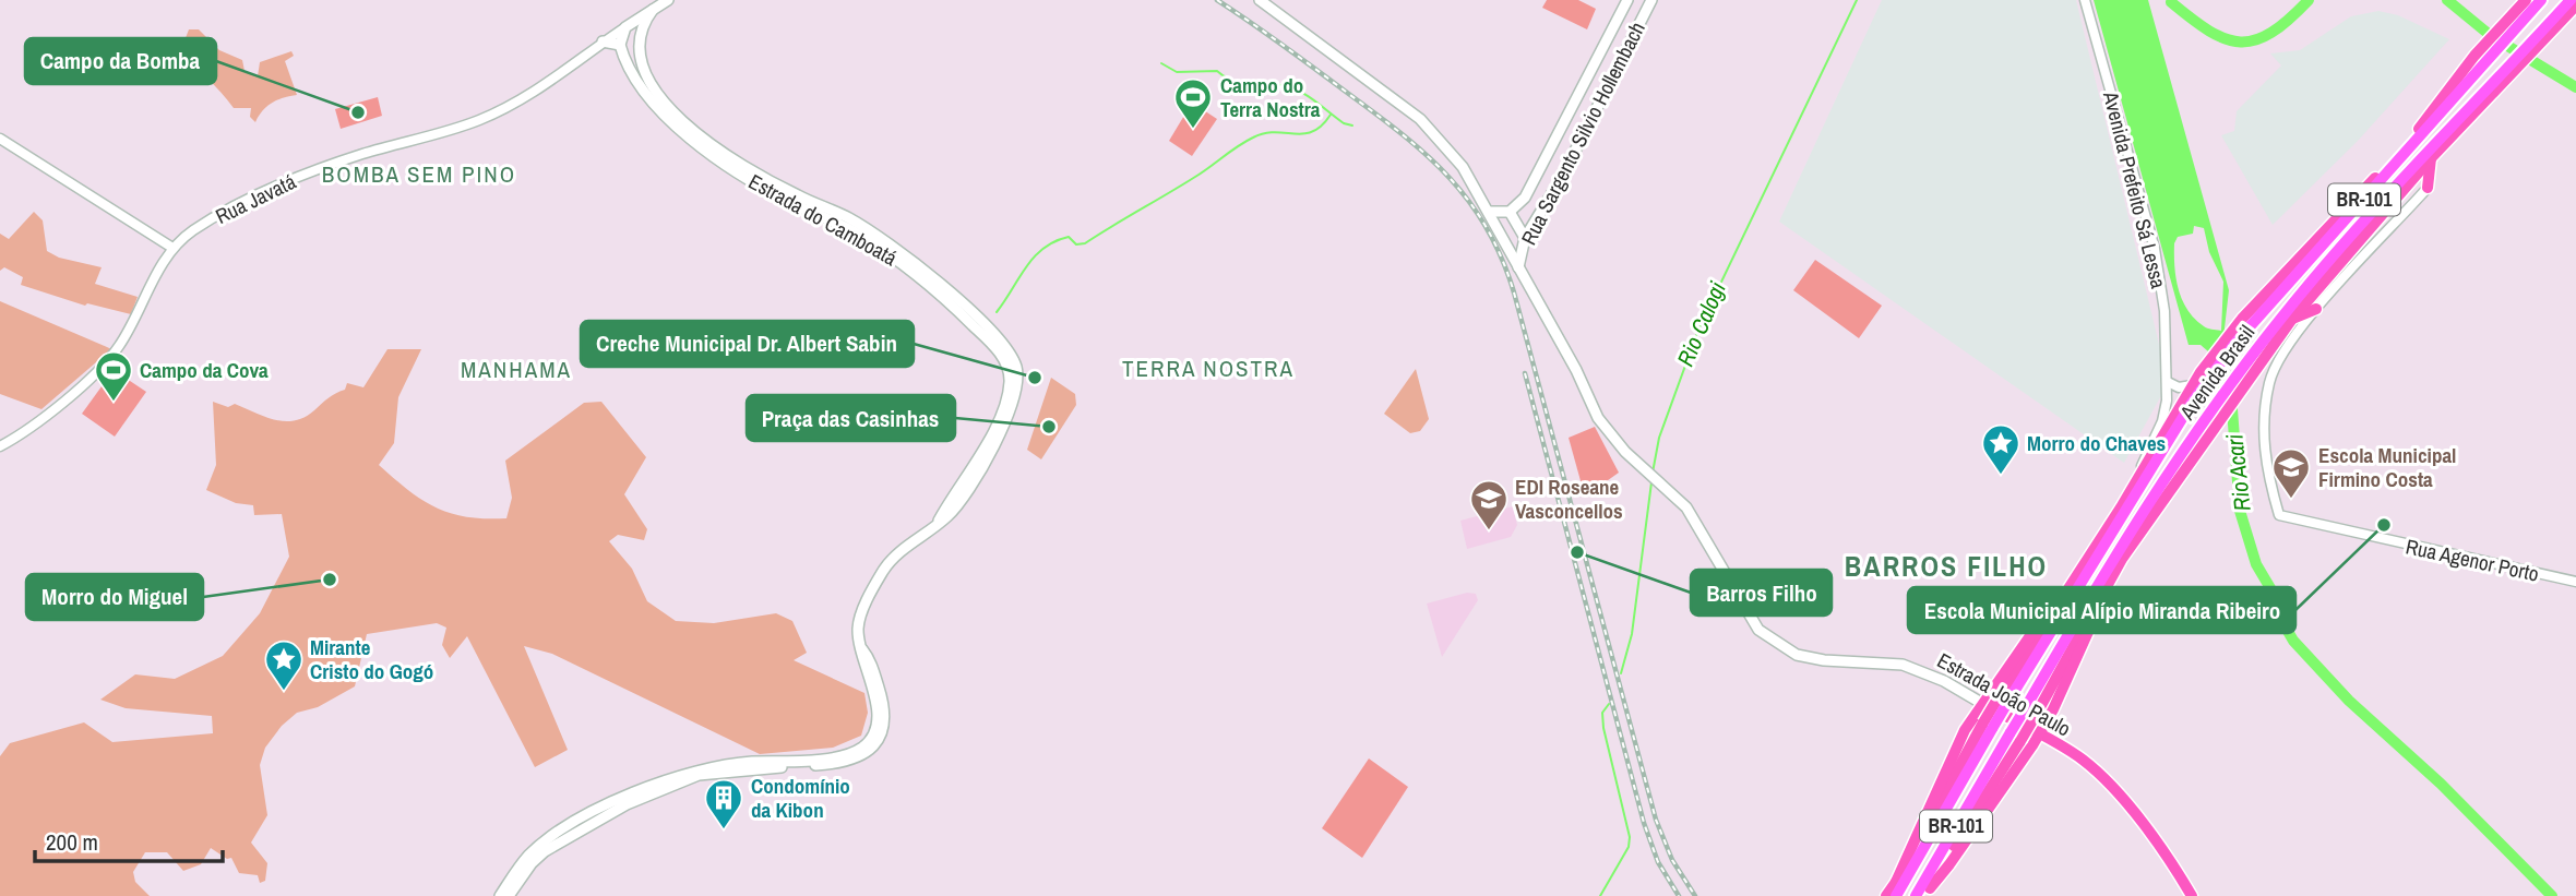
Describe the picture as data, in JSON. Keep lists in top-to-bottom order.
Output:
{
  "streets": {
    "highway": ["BR-101", "Avenida Brasil"],
    "main road": ["Rua Sargento Silvio Hollembach", "Estrada do Camboatá", "Estrada João Paulo"],
    "street": ["Avenida Prefeito Sá Lessa", "Rua Javatá", "Rua Agenor Porto"]
  },
  "crossings": [
    ["Rua Sargento Silvio Hollembach", "Estrada João Paulo"],
    ["Avenida Prefeito Sá Lessa", "Avenida Brasil"],
    ["Avenida Brasil", "Rua Agenor Porto"]
  ],
  "districts": [
    "BOMBA SEM PINO",
    "TERRA NOSTRA",
    "MANHAMA",
    "BARROS FILHO"
  ],
  "water": ["Rio Calogi", "Rio Acari"],
  "places": {
    "other": [
      "Campo da Bomba",
      "Creche Municipal Dr. Albert Sabin",
      "Praça das Casinhas",
      "Escola Municipal Alípio Miranda Ribeiro",
      "Barros Filho",
      "Morro do Miguel"
    ],
    "sports": ["Campo do Terra Nostra", "Campo da Cova"],
    "place": ["Morro do Chaves", "Mirante Cristo do Gogó"],
    "school or university": ["Escola Municipal Firmino Costa", "EDI Roseane Vasconcellos"],
    "building": ["Condomínio da Kibon"]
  },
  "scale_bar": "200 m"
}
